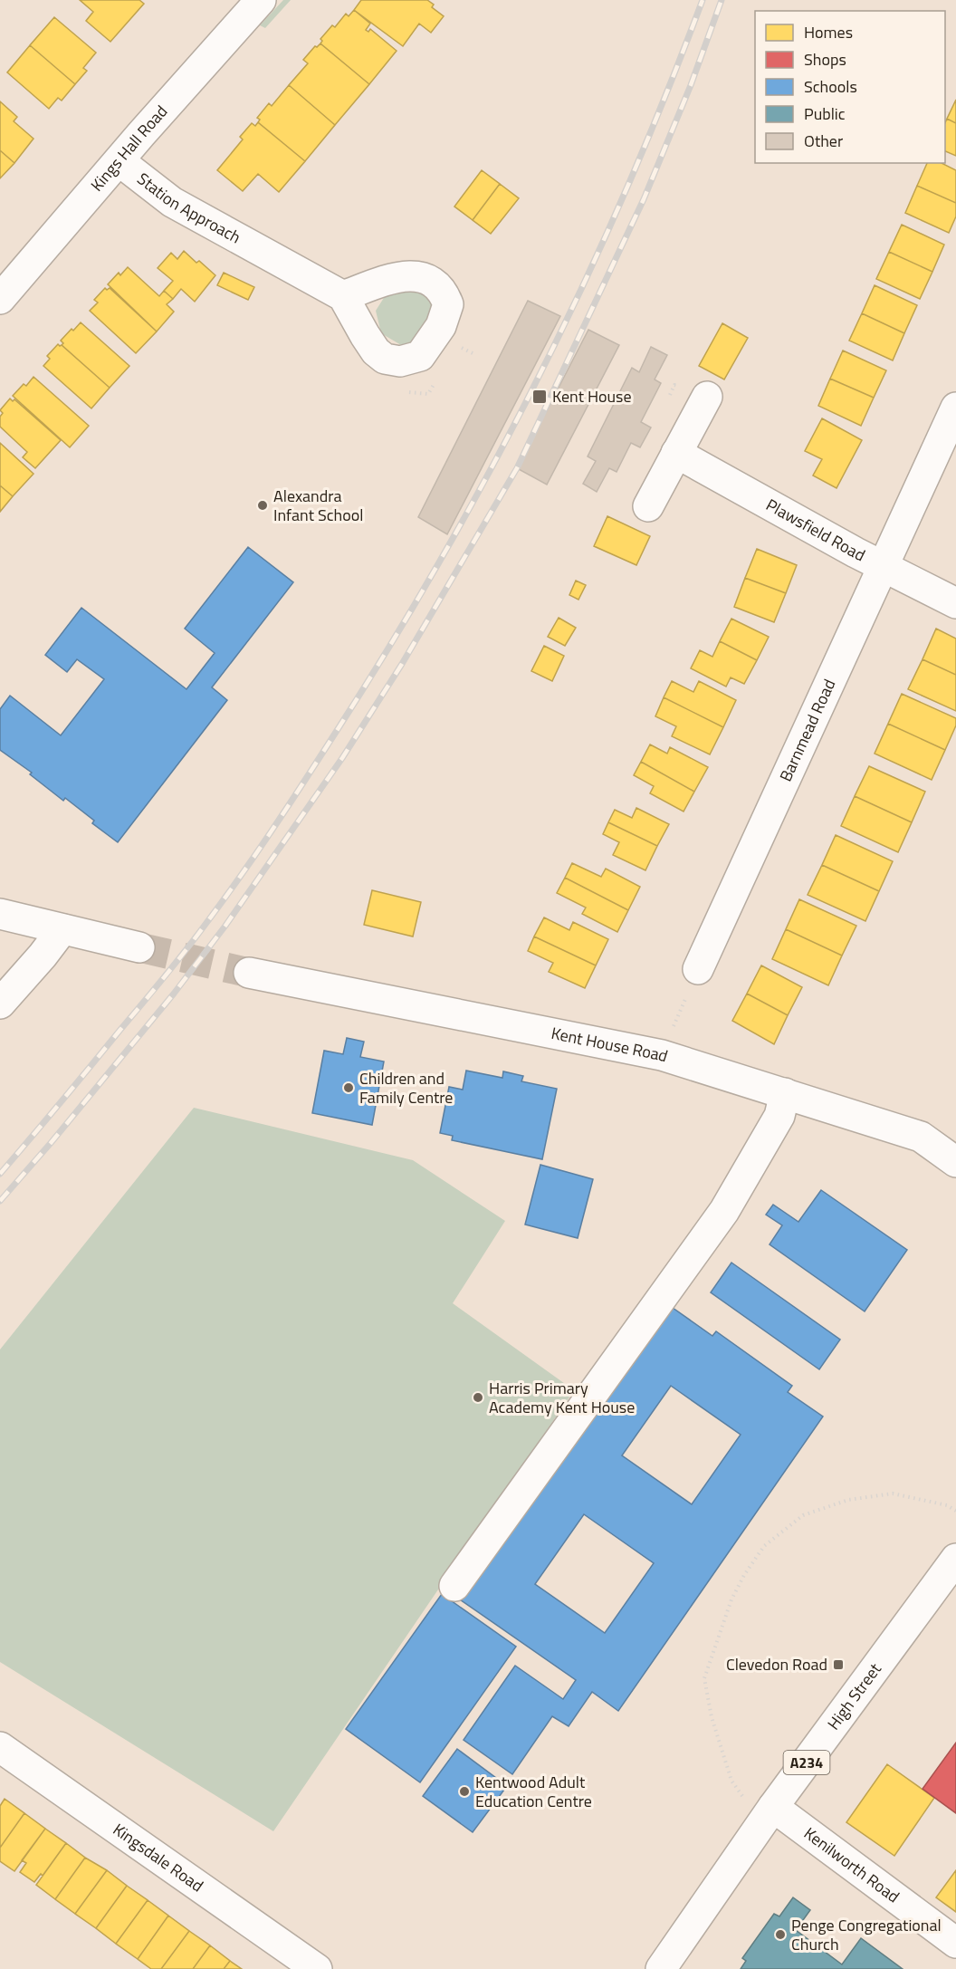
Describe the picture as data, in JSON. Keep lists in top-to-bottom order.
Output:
{
  "streets": {
    "street": [
      "Kings Hall Road",
      "Station Approach",
      "Plawsfield Road",
      "Barnmead Road",
      "Kent House Road",
      "High Street",
      "A234",
      "Kingsdale Road",
      "Kenilworth Road"
    ]
  },
  "crossings": [
    ["Kings Hall Road", "Station Approach"],
    ["Plawsfield Road", "Barnmead Road"],
    ["High Street", "Kenilworth Road"]
  ],
  "places": {
    "transit": ["Kent House", "Clevedon Road"],
    "other": [
      "Alexandra Infant School",
      "Children and Family Centre",
      "Harris Primary Academy Kent House",
      "Kentwood Adult Education Centre",
      "Penge Congregational Church"
    ]
  },
  "legend": [
    "Homes",
    "Shops",
    "Schools",
    "Public",
    "Other"
  ]
}
